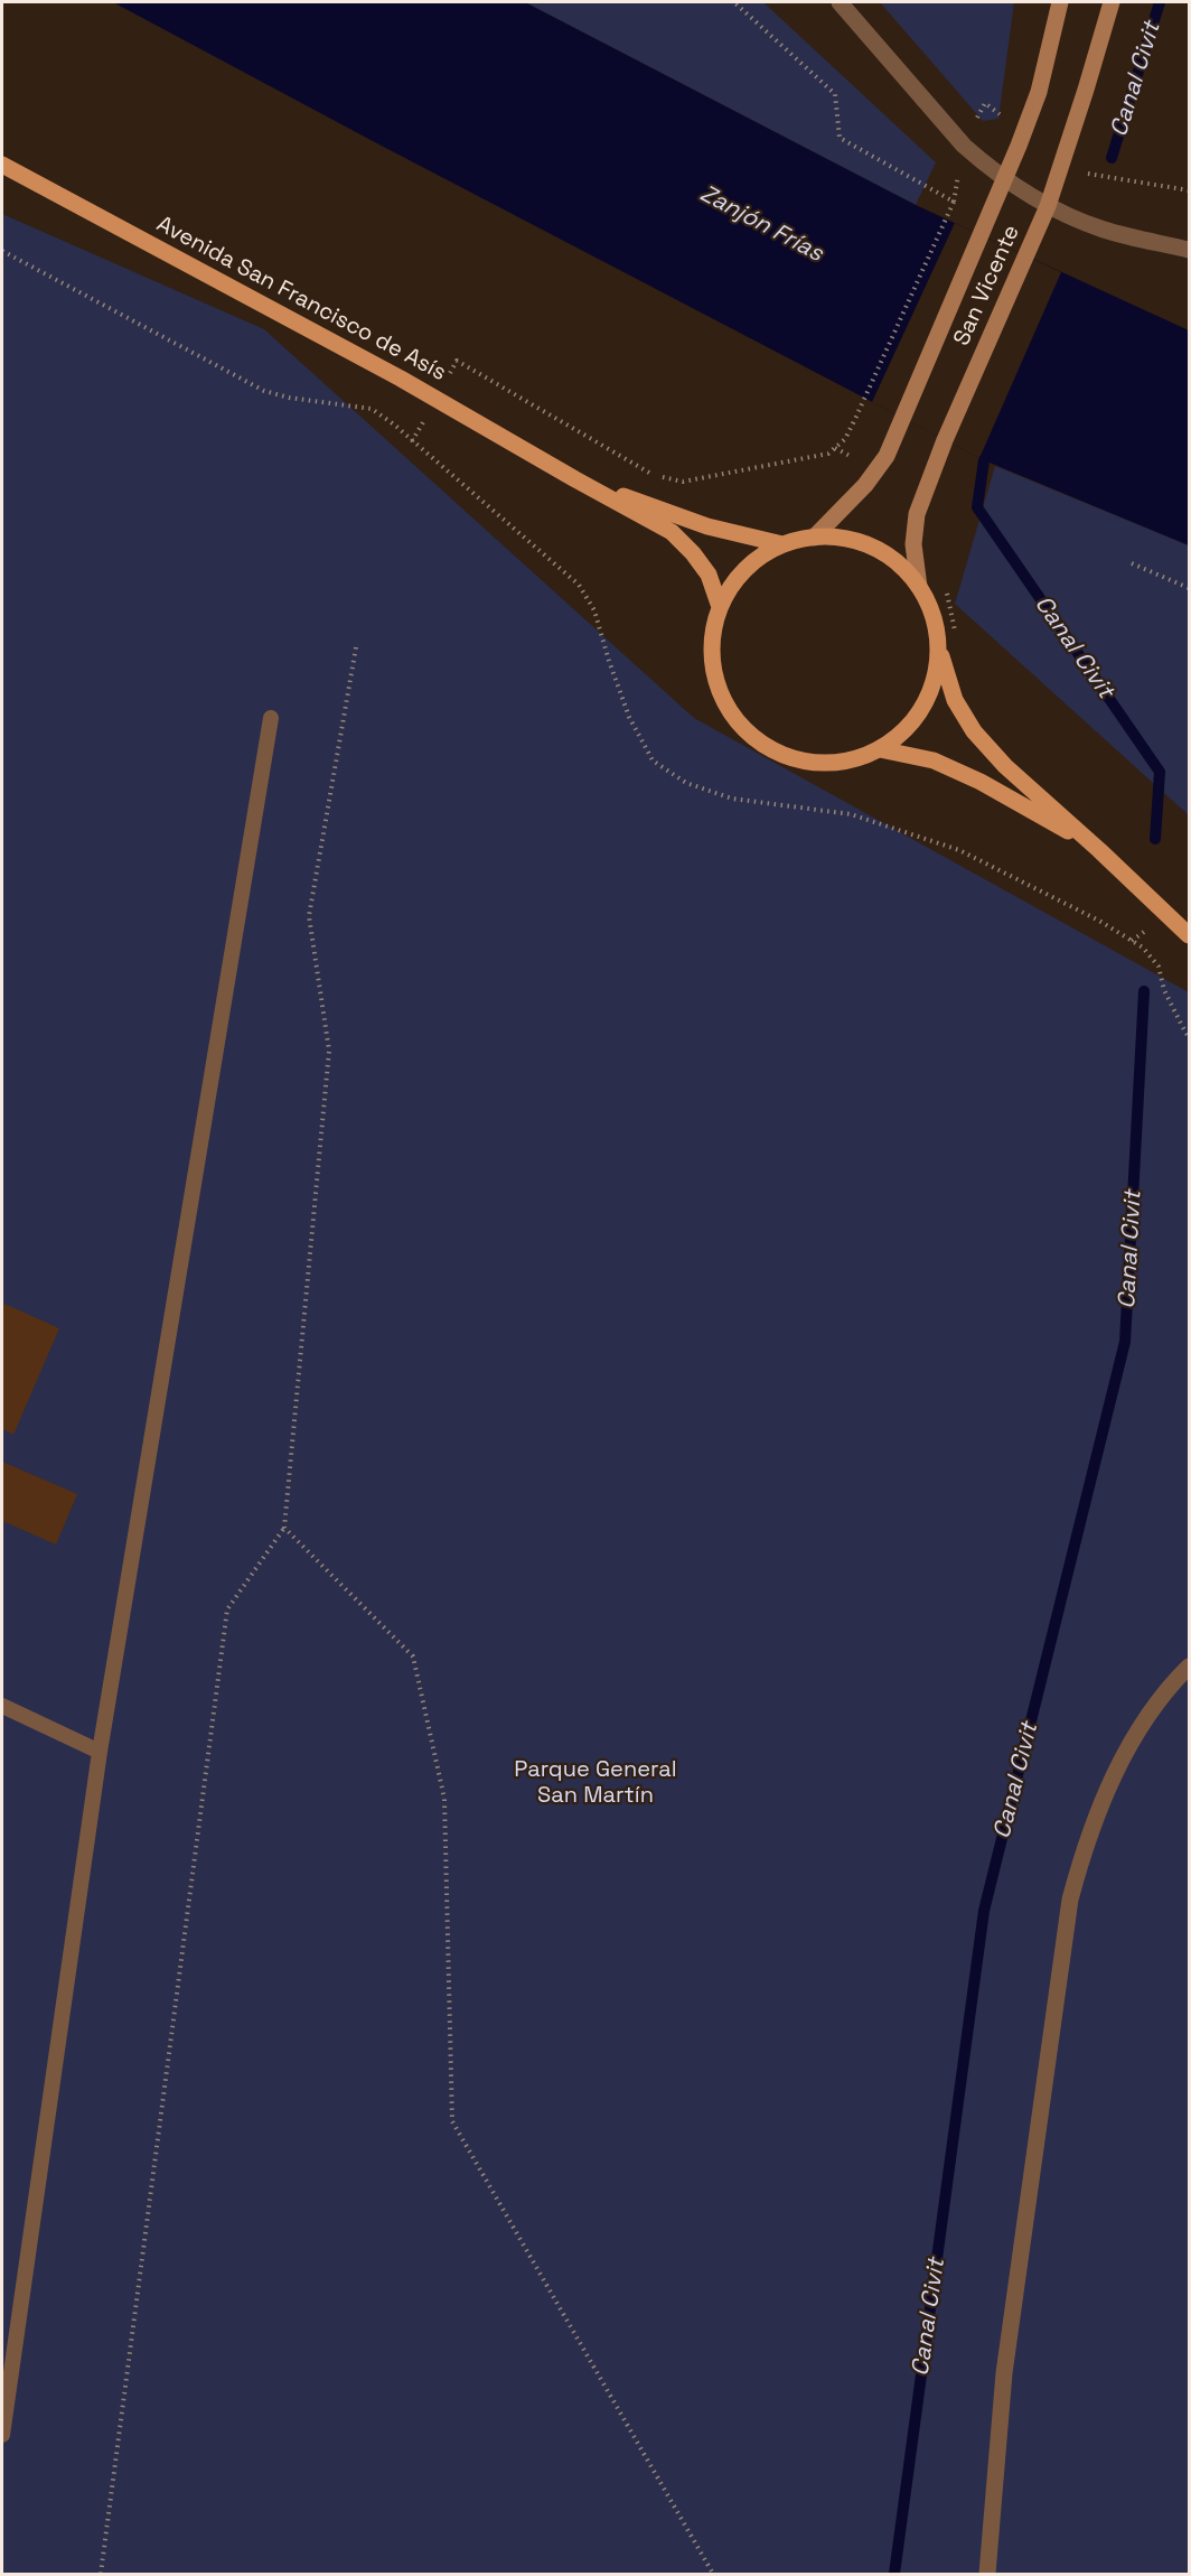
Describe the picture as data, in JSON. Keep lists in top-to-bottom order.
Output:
{
  "streets": {
    "main road": ["San Vicente", "Avenida San Francisco de Asís"]
  },
  "crossings": [
    ["San Vicente", "Avenida San Francisco de Asís"]
  ],
  "water": ["Canal Civit", "Zanjón Frías"],
  "parks": ["Parque General San Martín"]
}
